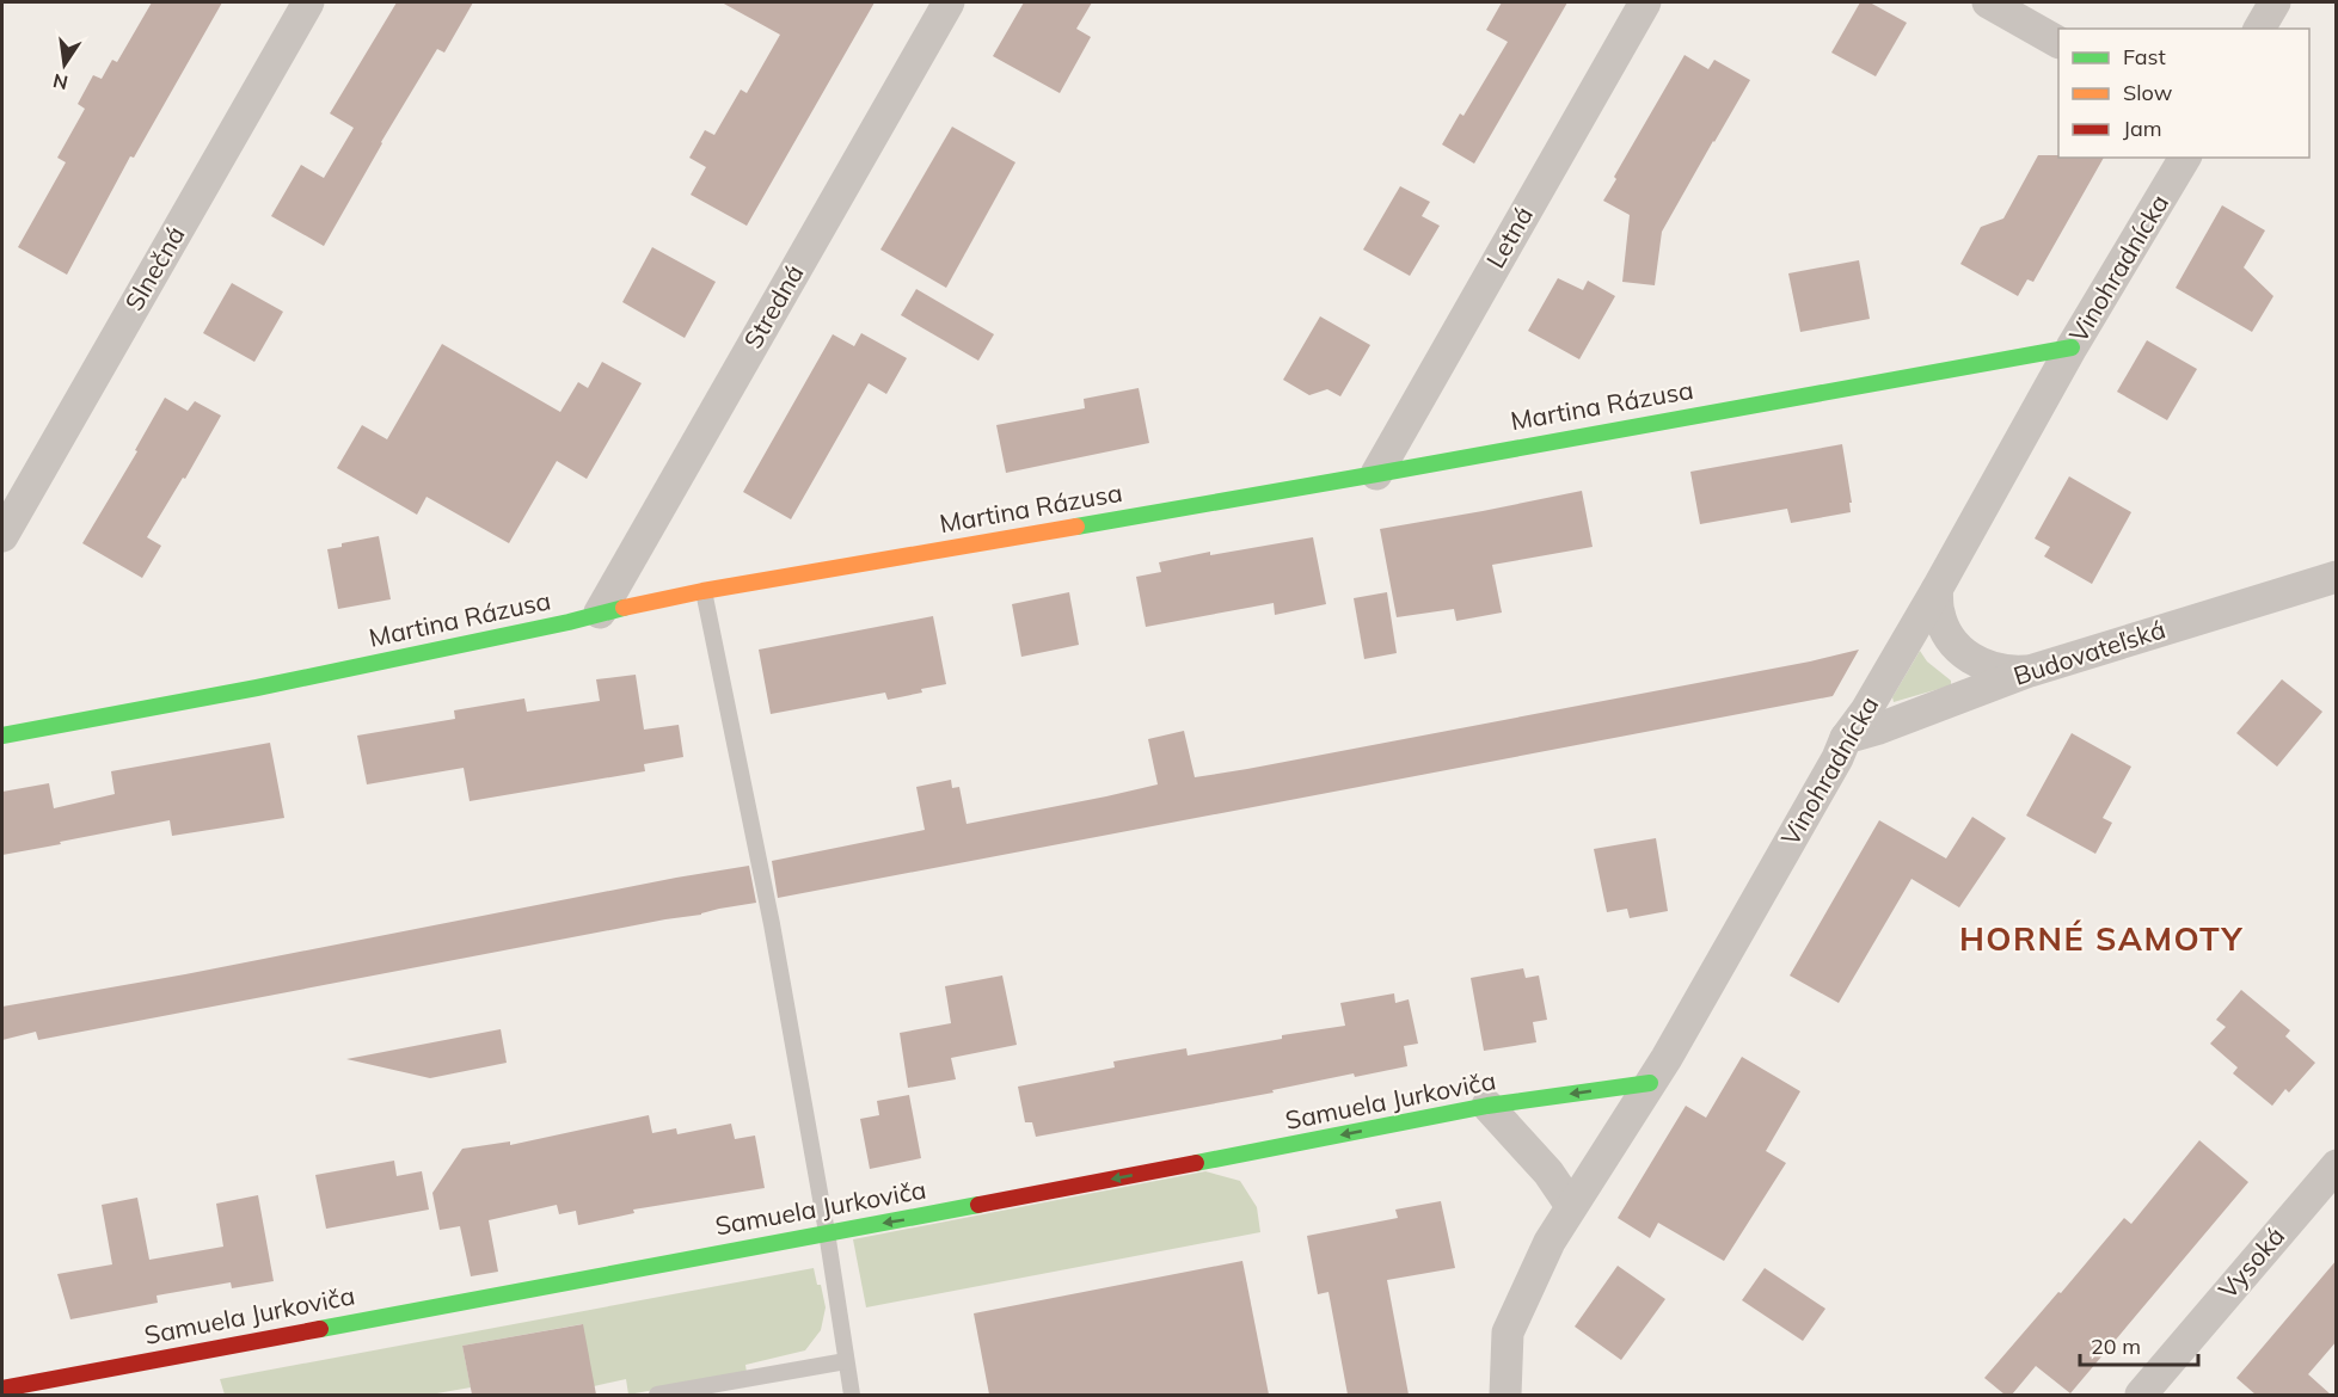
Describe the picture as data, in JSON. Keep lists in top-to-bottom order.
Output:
{
  "streets": {
    "street": [
      "Letná",
      "Slnečná",
      "Vinohradnícka",
      "Stredná",
      "Martina Rázusa",
      "Budovateľská",
      "Samuela Jurkoviča",
      "Vysoká"
    ]
  },
  "crossings": [
    ["Letná", "Martina Rázusa"],
    ["Vinohradnícka", "Martina Rázusa"],
    ["Vinohradnícka", "Budovateľská"],
    ["Vinohradnícka", "Samuela Jurkoviča"],
    ["Stredná", "Martina Rázusa"]
  ],
  "one_way": ["Samuela Jurkoviča"],
  "districts": ["HORNÉ SAMOTY"],
  "legend": ["Fast", "Slow", "Jam"],
  "scale_bar": "20 m",
  "north": "bottom"
}
